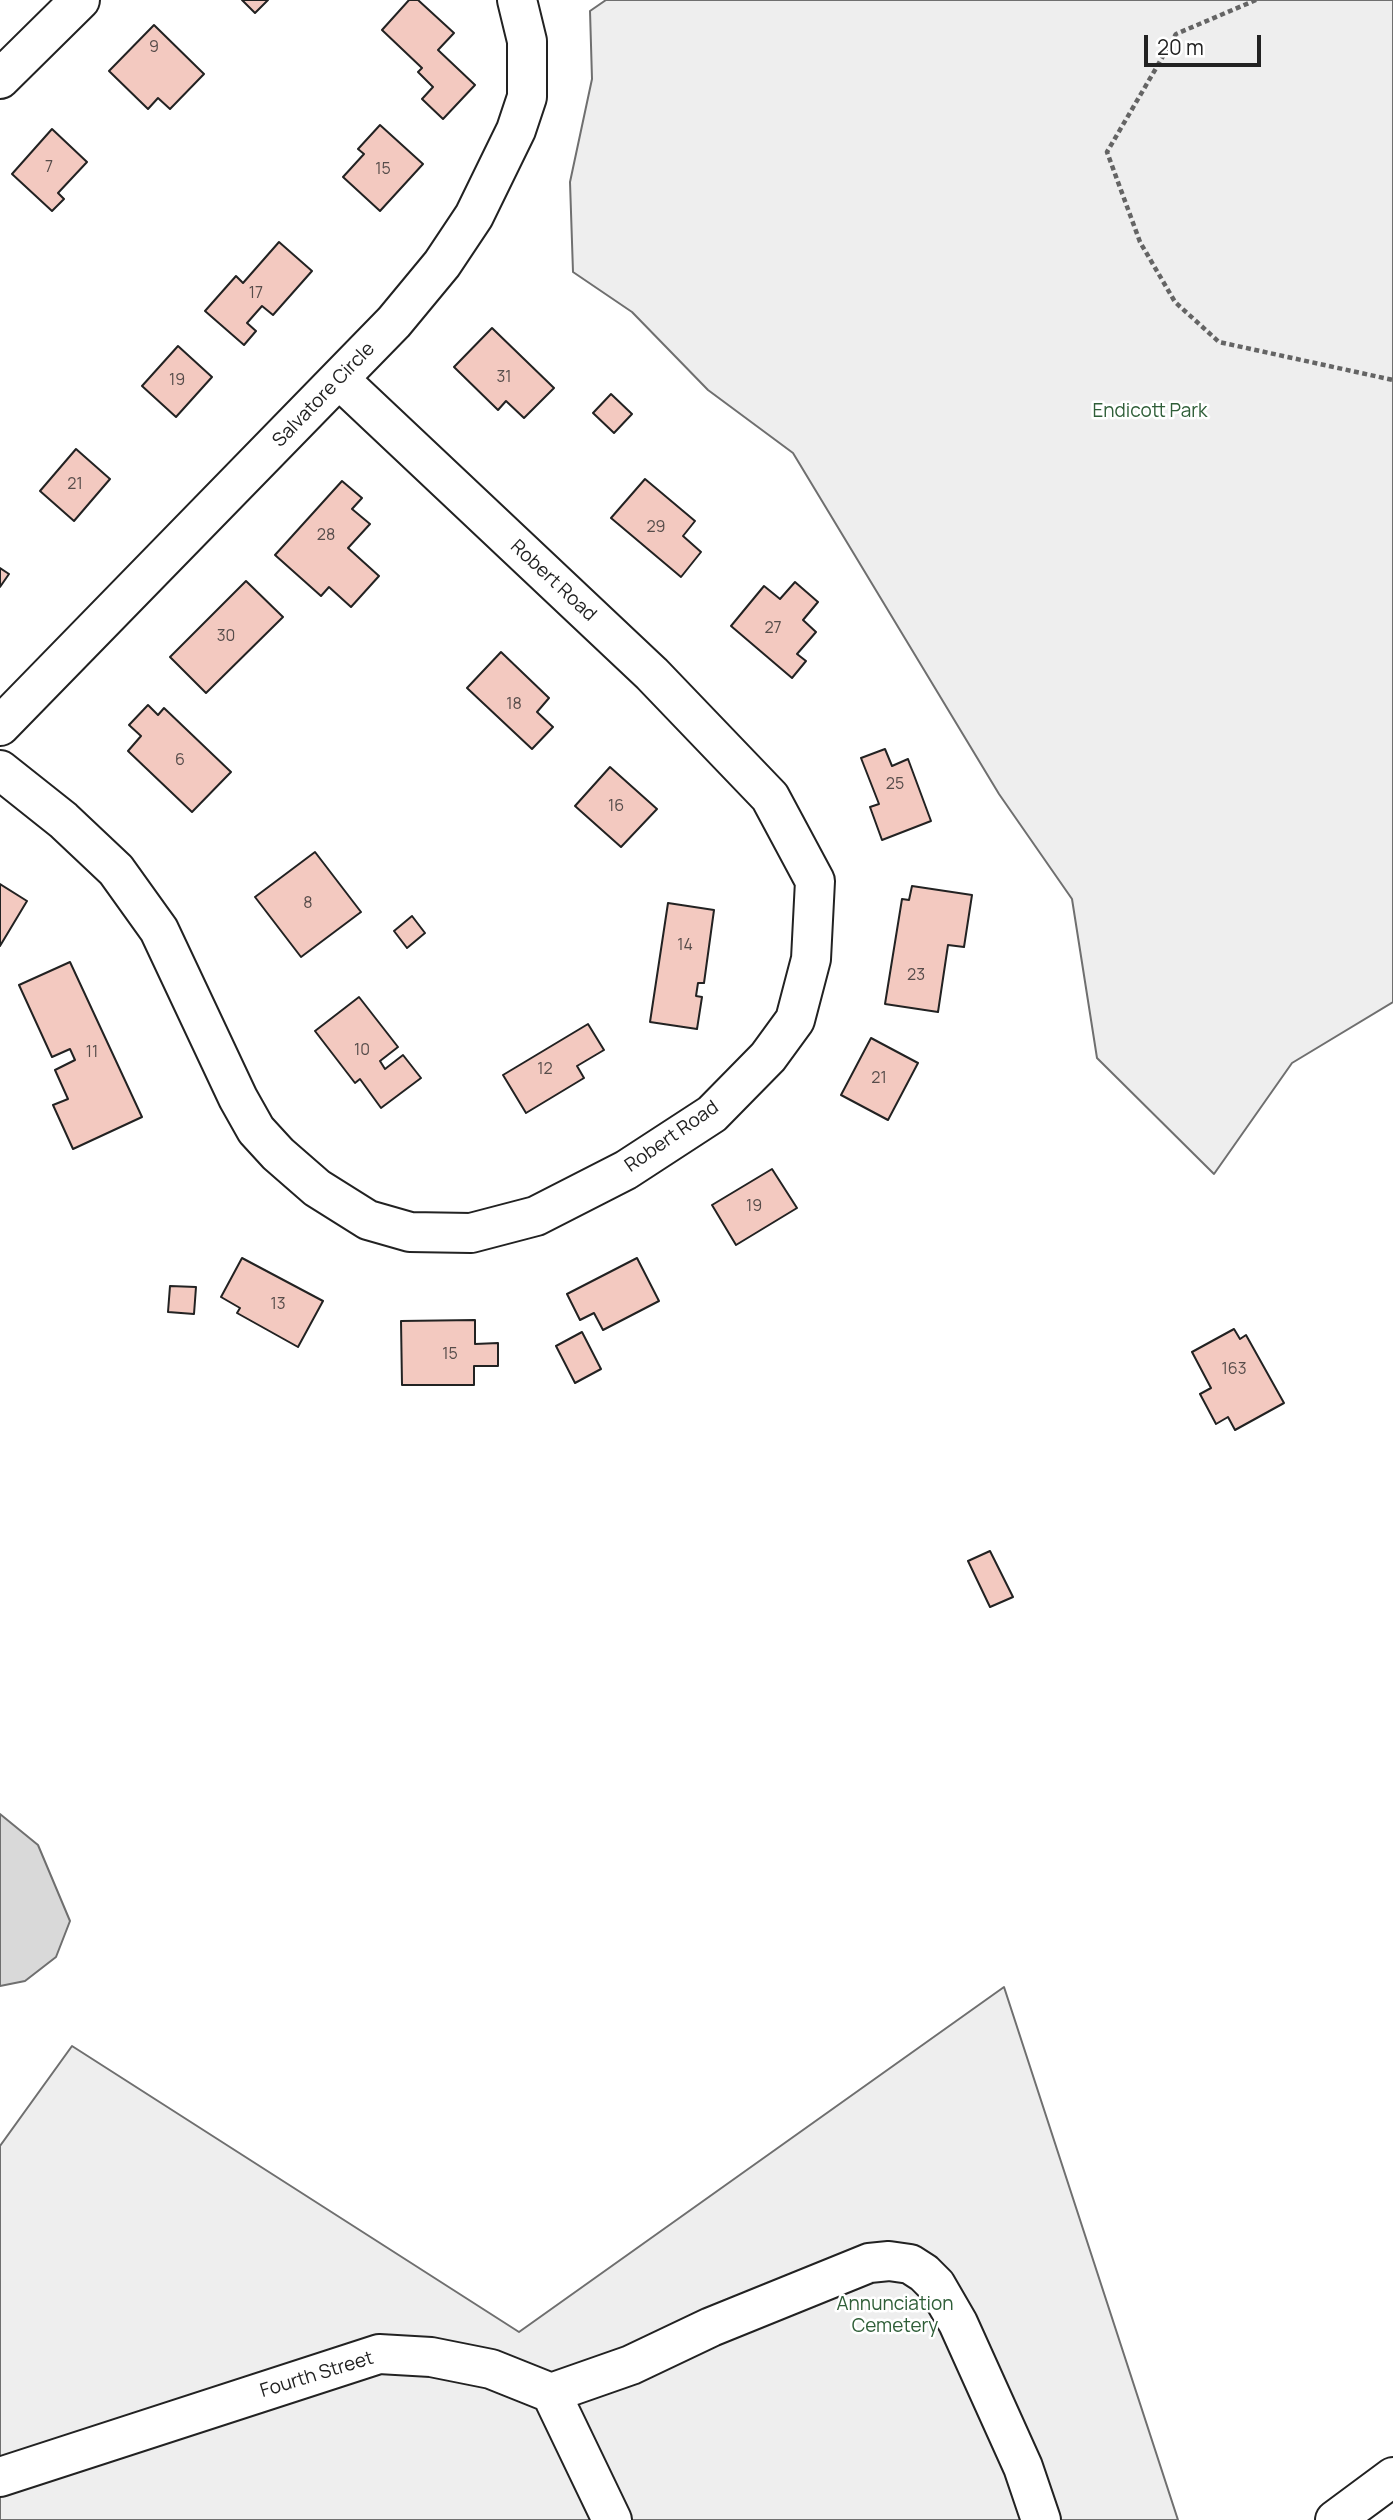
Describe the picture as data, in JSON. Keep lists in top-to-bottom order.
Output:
{
  "streets": {
    "street": ["Salvatore Circle", "Robert Road", "Fourth Street"]
  },
  "crossings": [
    ["Salvatore Circle", "Robert Road"]
  ],
  "parks": ["Endicott Park", "Annunciation Cemetery"],
  "house_numbers": [
    "9",
    "7",
    "15",
    "17",
    "31",
    "19",
    "21",
    "29",
    "28",
    "27",
    "30",
    "18",
    "6",
    "25",
    "16",
    "8",
    "14",
    "23",
    "10",
    "11",
    "12",
    "21",
    "19",
    "13",
    "15",
    "163"
  ],
  "scale_bar": "20 m"
}
